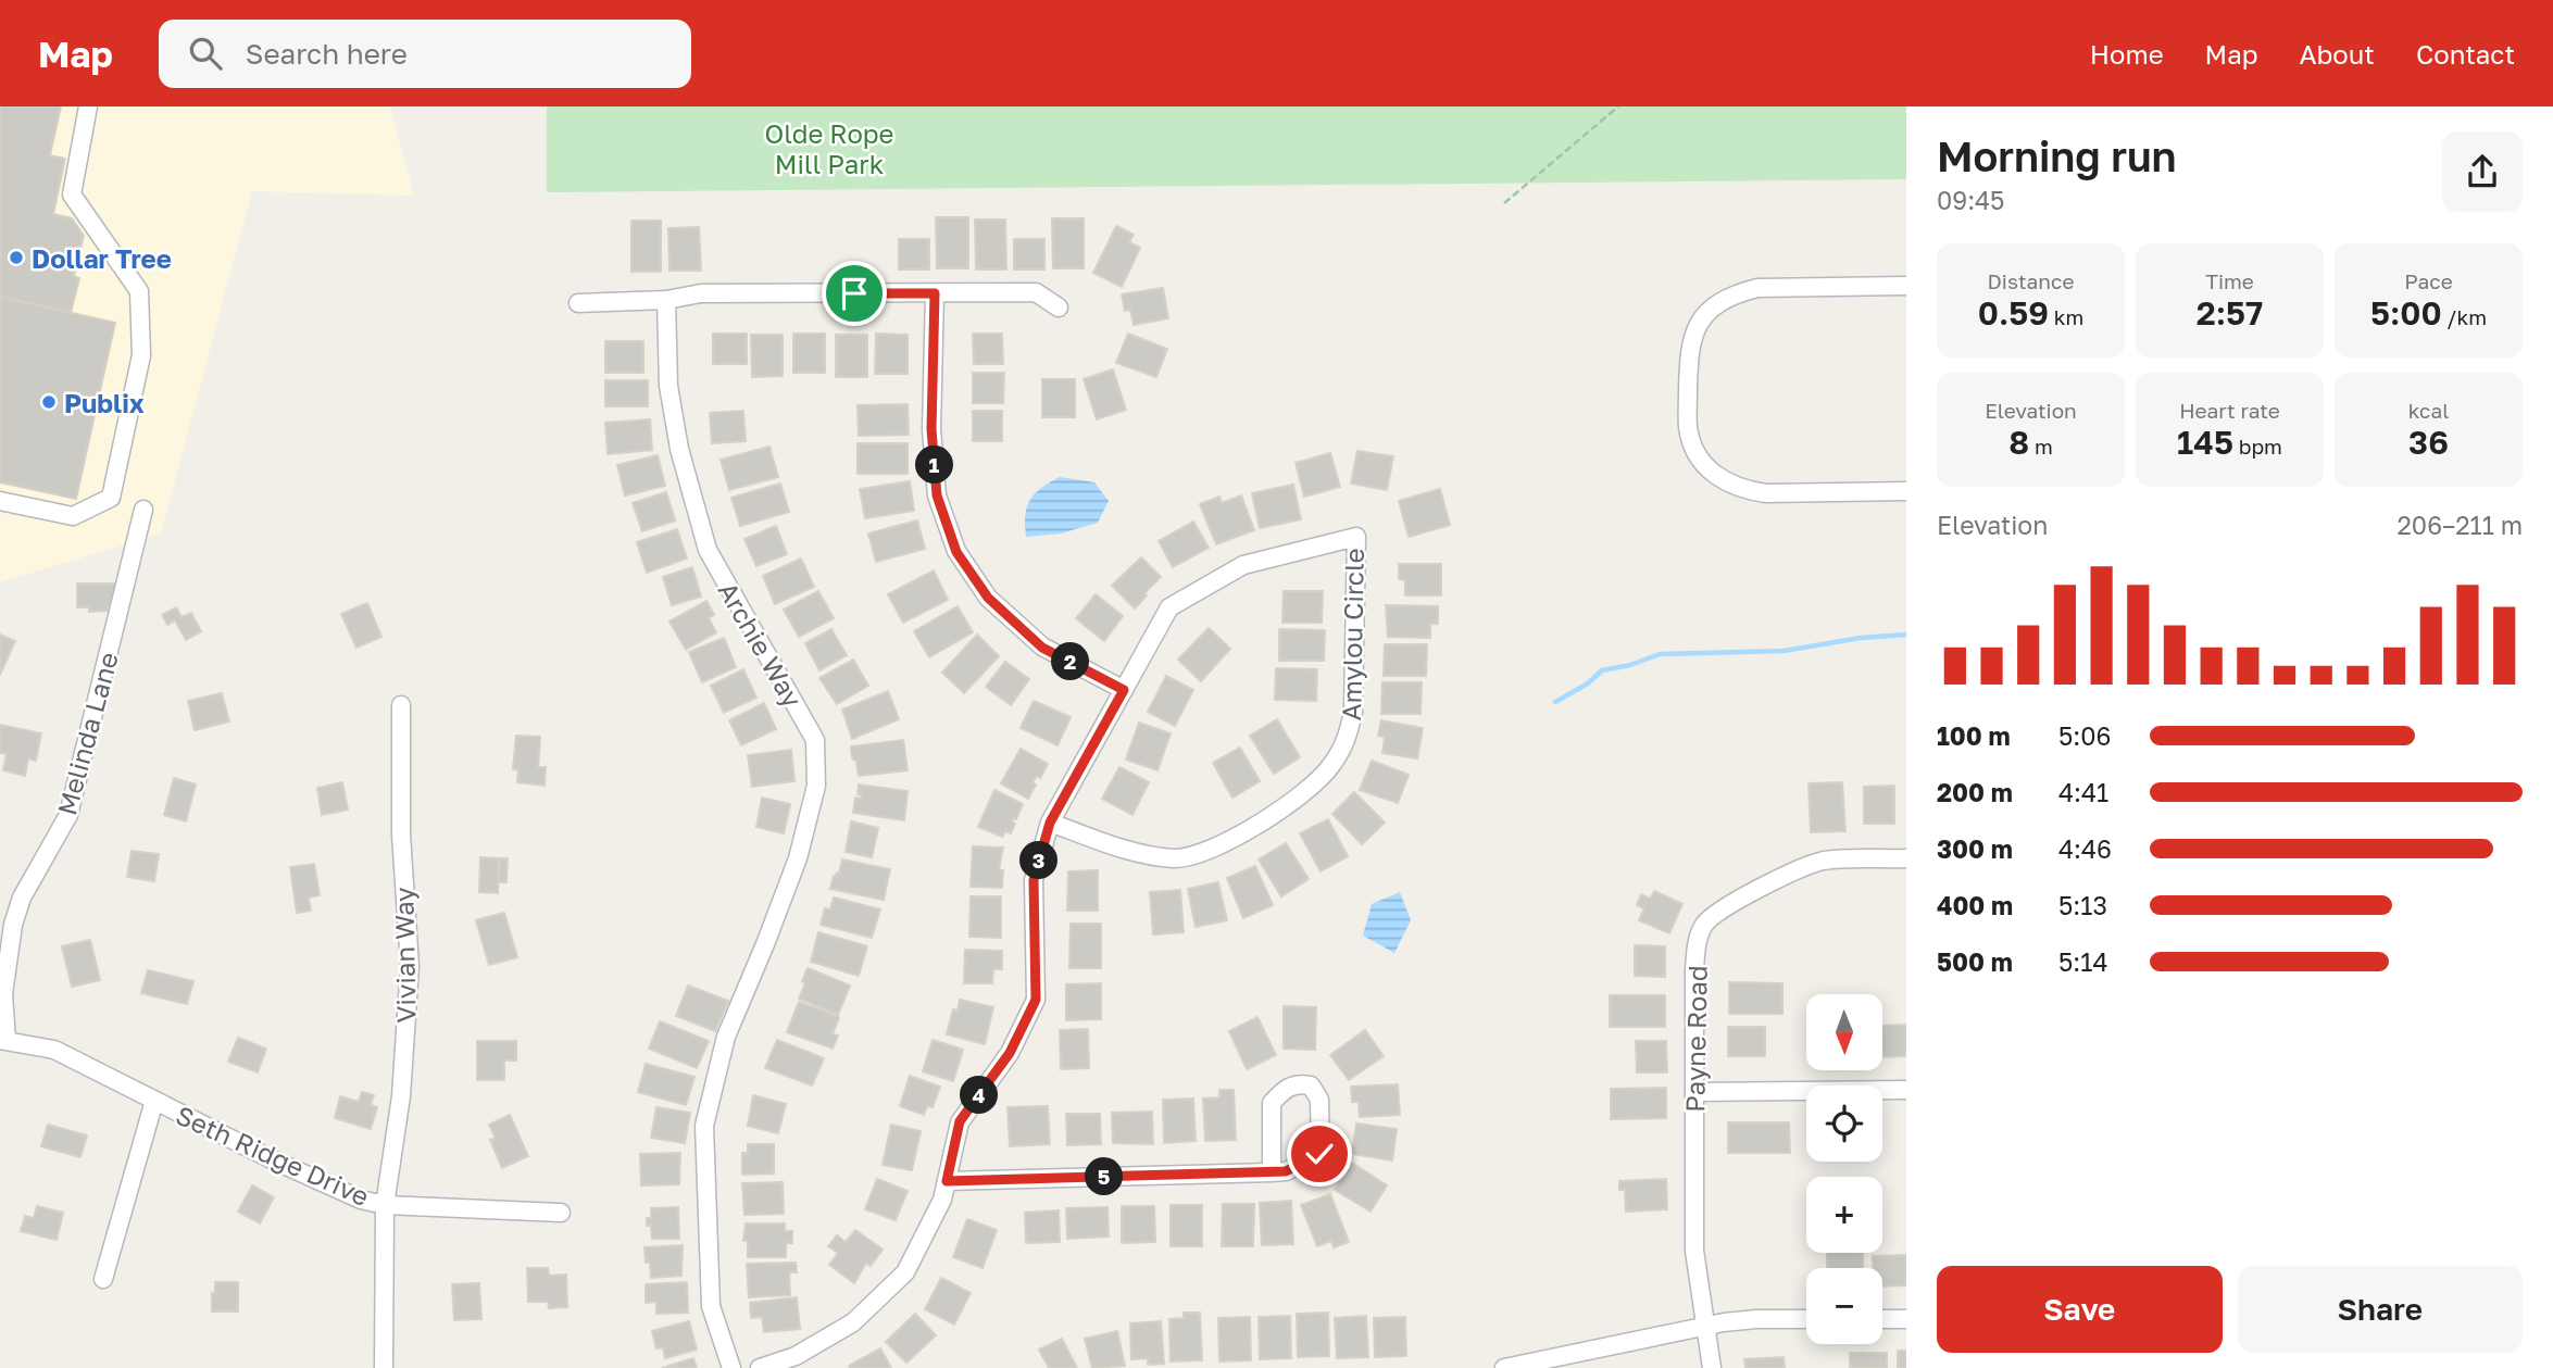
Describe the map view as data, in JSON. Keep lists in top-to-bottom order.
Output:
{
  "streets": {
    "street": [
      "Amylou Circle",
      "Archie Way",
      "Melinda Lane",
      "Vivian Way",
      "Payne Road",
      "Seth Ridge Drive"
    ]
  },
  "crossings": [
    ["Melinda Lane", "Seth Ridge Drive"],
    ["Vivian Way", "Seth Ridge Drive"]
  ],
  "parks": ["Olde Rope Mill Park"],
  "places": ["Dollar Tree", "Publix"],
  "north": "bottom",
  "page": {
    "header": "Map",
    "search": "Search here",
    "nav": [
      "Home",
      "Map",
      "About",
      "Contact"
    ],
    "heading": ["Morning run", "09:45"],
    "stats": [
      ["Distance", "0.59 km"],
      ["Time", "2:57"],
      ["Pace", "5:00 /km"],
      ["Elevation", "8 m"],
      ["Heart rate", "145 bpm"],
      ["kcal", "36"]
    ],
    "pins": [
      "1",
      "2",
      "3",
      "4",
      "5"
    ],
    "chart": ["Elevation", "206–211 m"],
    "list": [
      {
        "name": "100 m",
        "note": "5:06"
      },
      {
        "name": "200 m",
        "note": "4:41"
      },
      {
        "name": "300 m",
        "note": "4:46"
      },
      {
        "name": "400 m",
        "note": "5:13"
      },
      {
        "name": "500 m",
        "note": "5:14"
      }
    ],
    "map_buttons": ["+", "−"],
    "buttons": ["Save", "Share"]
  }
}
